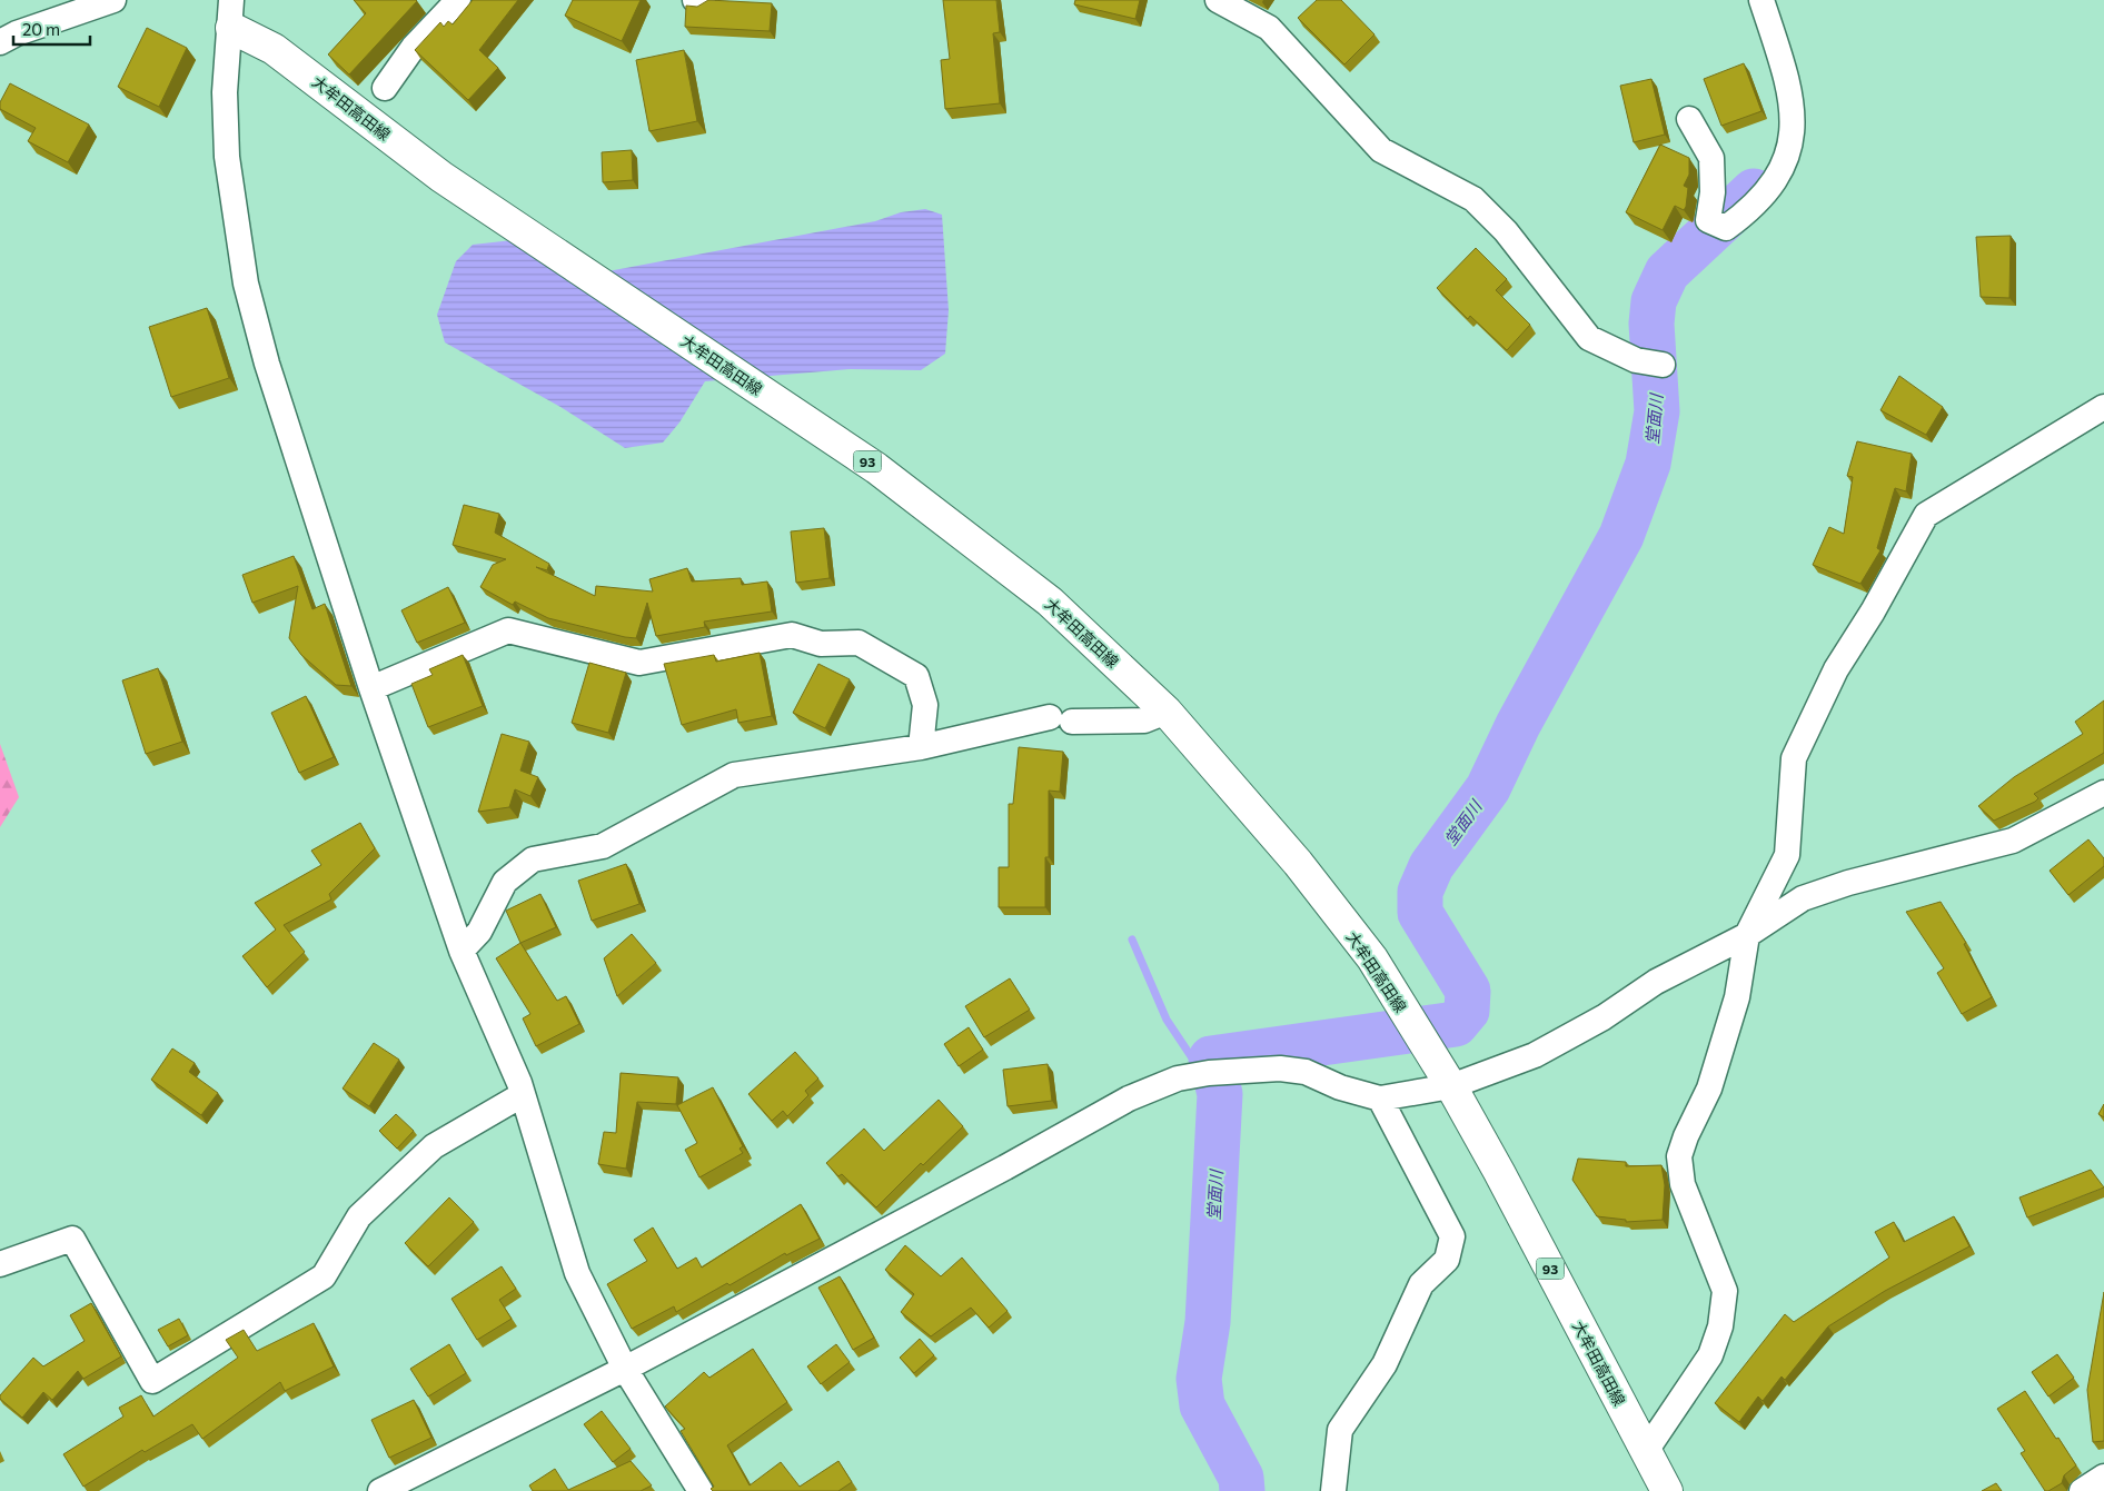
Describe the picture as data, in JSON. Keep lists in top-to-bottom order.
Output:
{
  "streets": {
    "main road": ["大牟田高田線", "93"]
  },
  "water": ["堂面川"],
  "scale_bar": "20 m"
}
